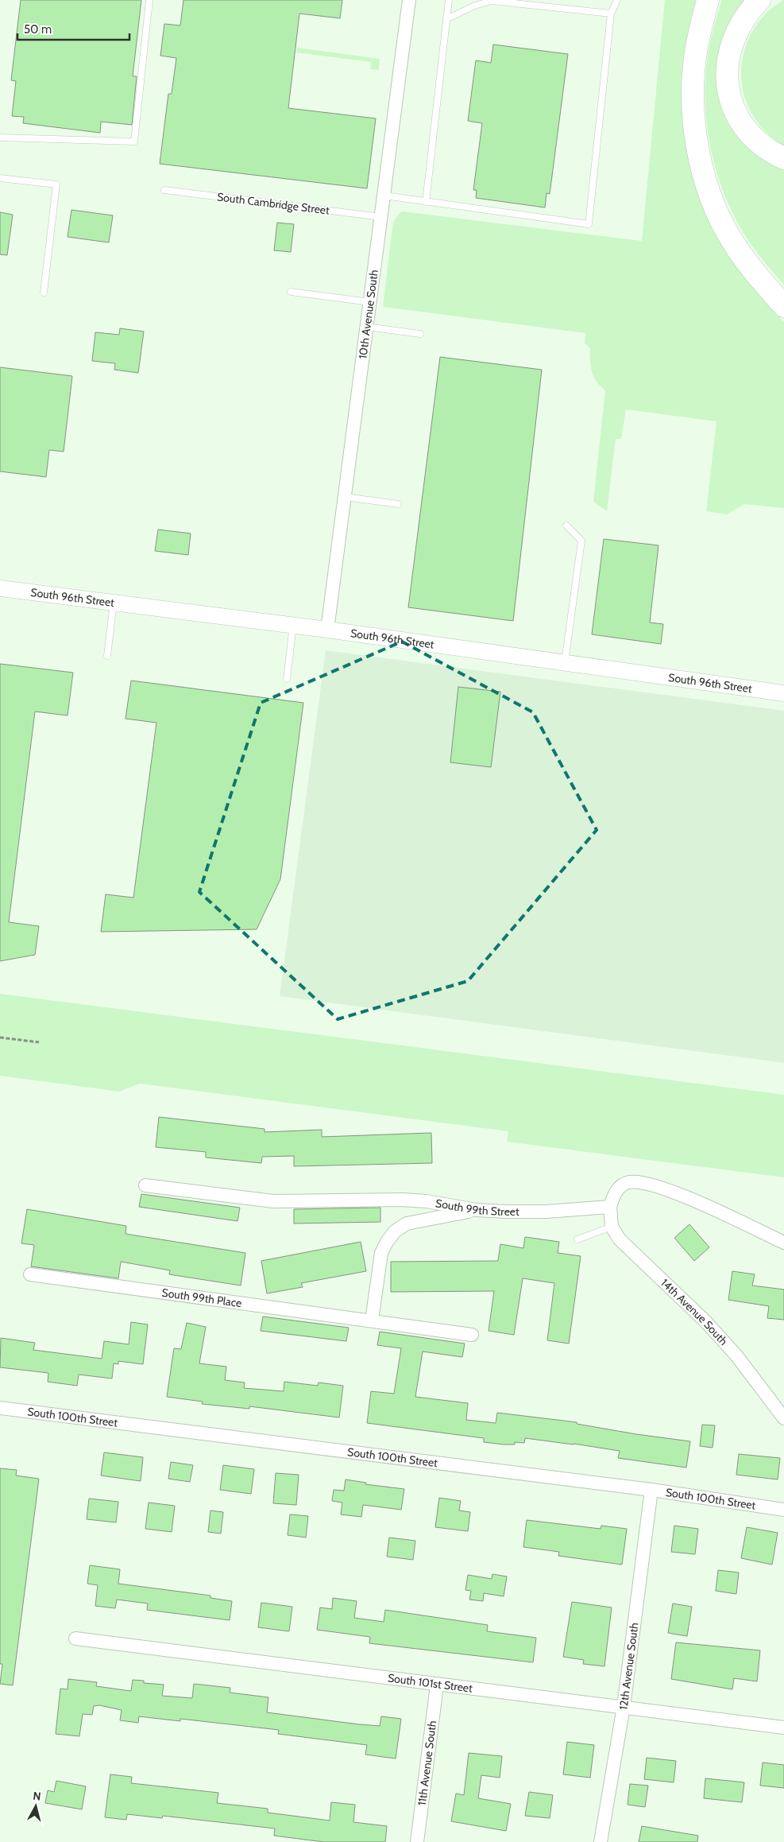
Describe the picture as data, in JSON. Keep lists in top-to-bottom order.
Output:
{
  "streets": {
    "street": [
      "10th Avenue South",
      "South 96th Street",
      "South 99th Street",
      "South 99th Place",
      "14th Avenue South",
      "South 100th Street",
      "12th Avenue South",
      "South 101st Street",
      "11th Avenue South"
    ],
    "lane": ["South Cambridge Street"]
  },
  "crossings": [
    ["South Cambridge Street", "10th Avenue South"],
    ["10th Avenue South", "South 96th Street"],
    ["South 100th Street", "12th Avenue South"],
    ["12th Avenue South", "South 101st Street"],
    ["South 101st Street", "11th Avenue South"]
  ],
  "scale_bar": "50 m",
  "north": "top"
}
